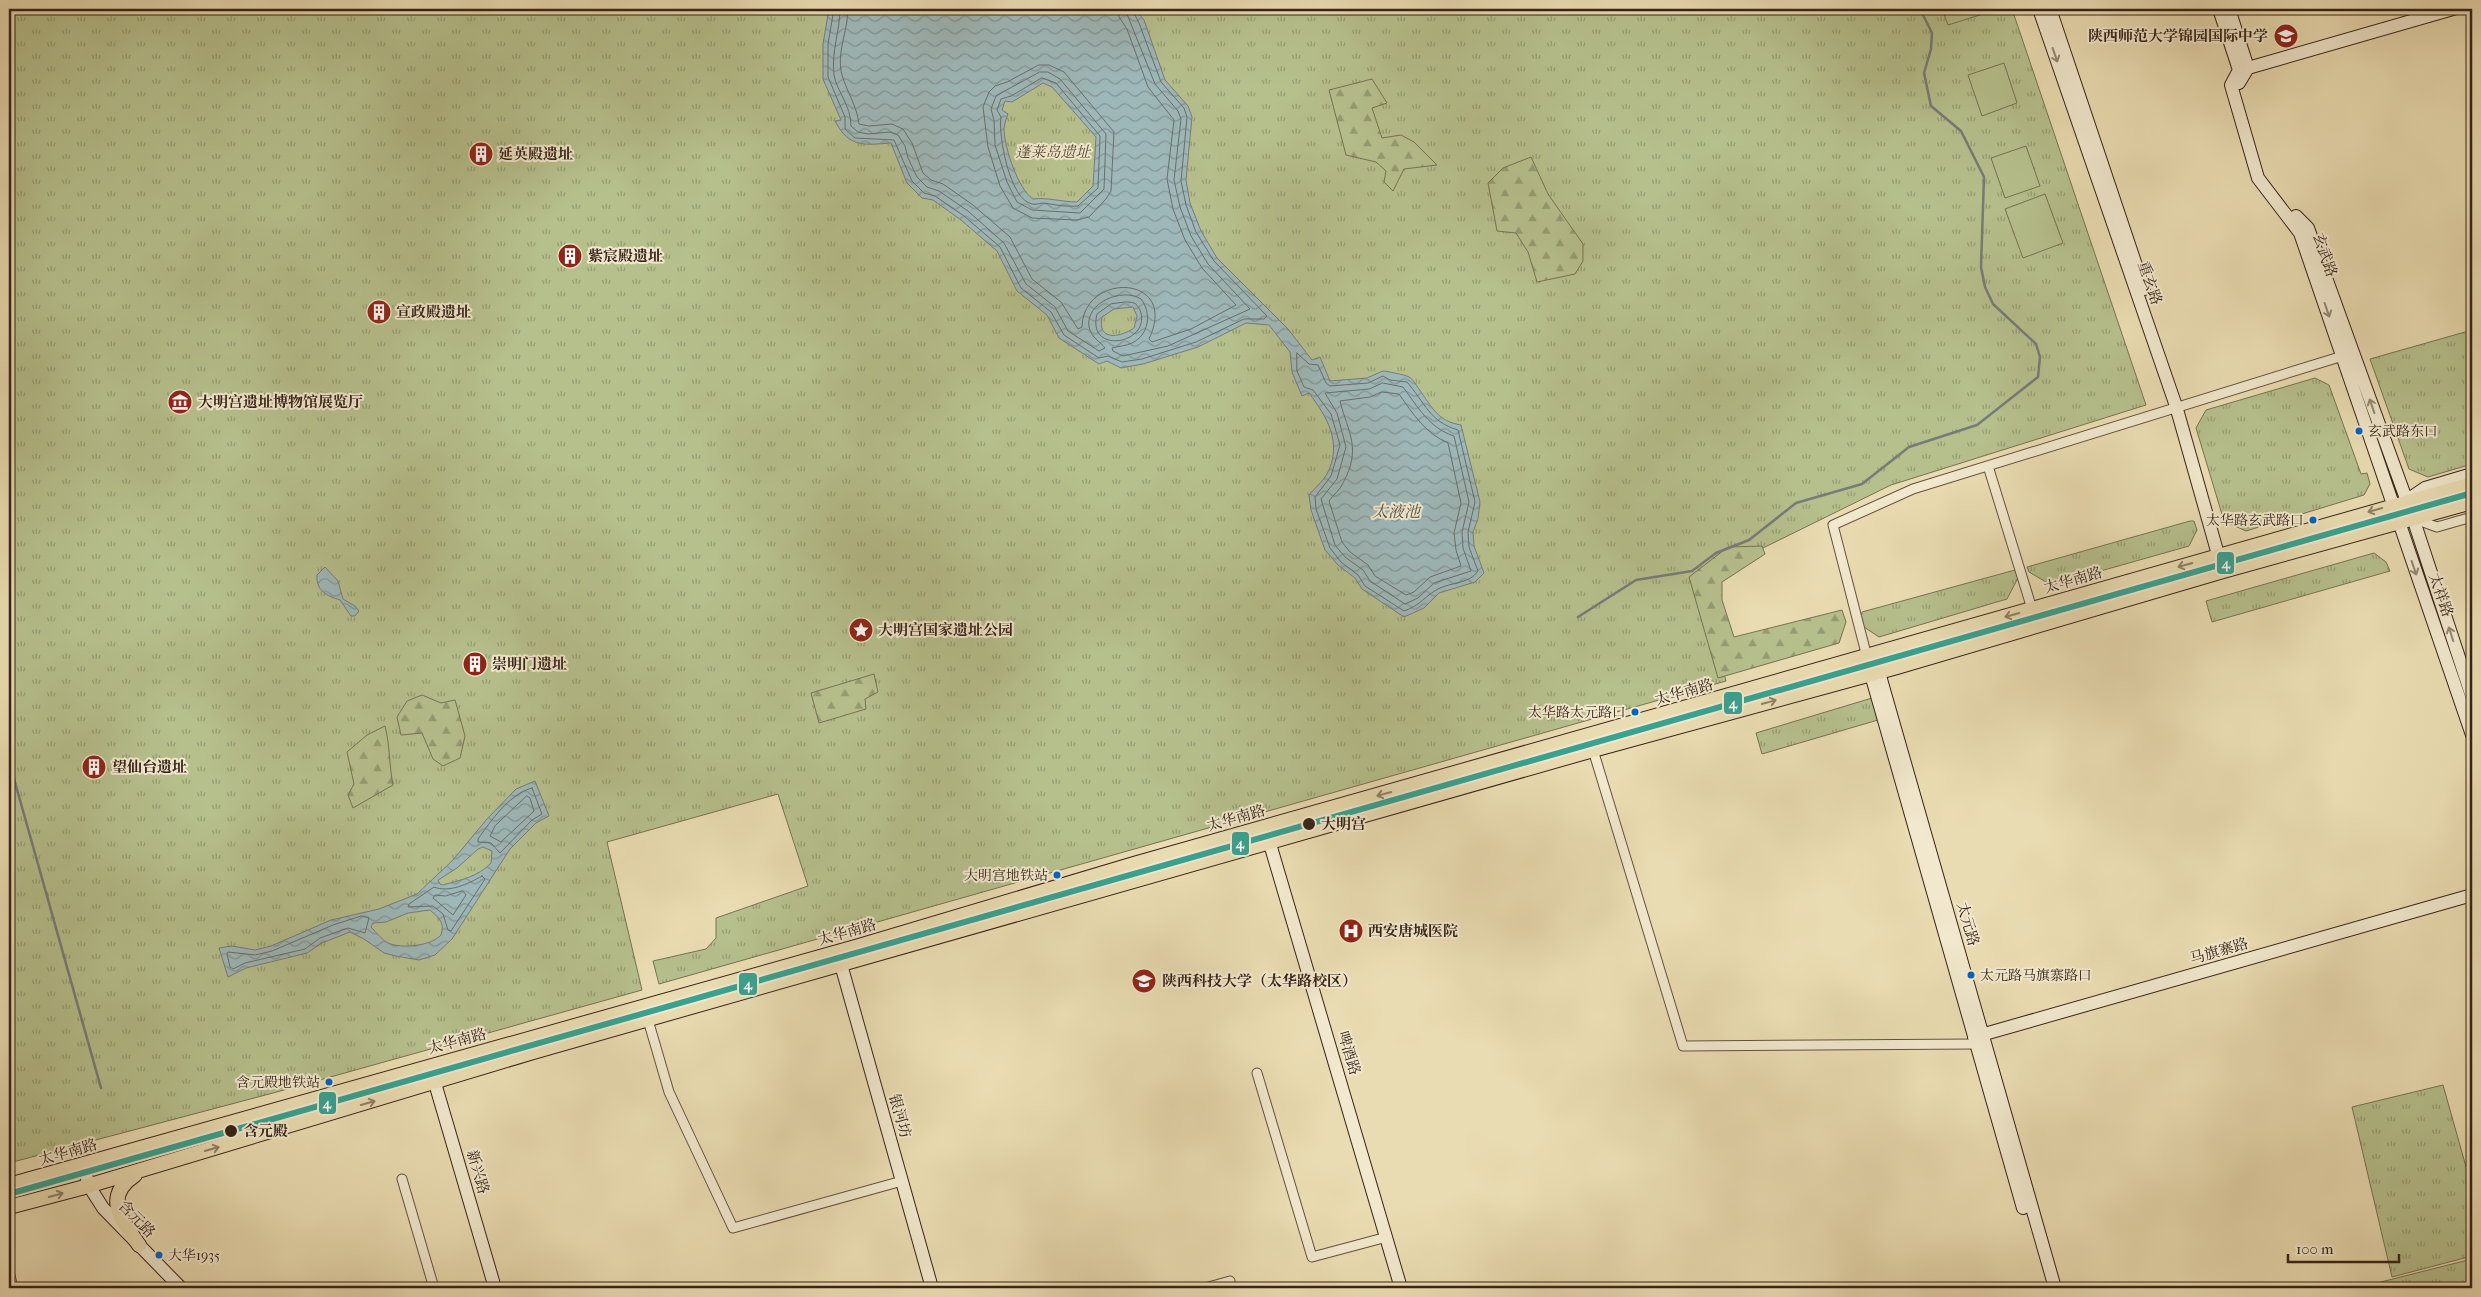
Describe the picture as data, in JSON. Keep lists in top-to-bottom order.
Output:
{
  "streets": {
    "main road": ["太华南路"],
    "street": [
      "玄武路",
      "重玄路",
      "太祥路",
      "太元路",
      "马旗寨路",
      "啤酒路",
      "银河坊",
      "新兴路",
      "含元路"
    ]
  },
  "crossings": [
    ["玄武路", "太华南路"],
    ["玄武路", "太祥路"],
    ["重玄路", "太华南路"],
    ["太华南路", "太祥路"],
    ["太华南路", "太元路"],
    ["太华南路", "啤酒路"],
    ["太华南路", "银河坊"],
    ["太华南路", "新兴路"],
    ["太华南路", "含元路"],
    ["太元路", "马旗寨路"]
  ],
  "water": ["太液池"],
  "parks": ["蓬莱岛遗址"],
  "places": {
    "school or university": ["陕西师范大学锦园国际中学", "陕西科技大学（太华路校区）"],
    "building": [
      "延英殿遗址",
      "紫宸殿遗址",
      "宣政殿遗址",
      "崇明门遗址",
      "望仙台遗址"
    ],
    "museum": ["大明宫遗址博物馆展览厅"],
    "other": [
      "玄武路东口",
      "太华路玄武路口",
      "太华路太元路口",
      "大明宫",
      "大明宫地铁站",
      "太元路马旗寨路口",
      "含元殿地铁站",
      "含元殿",
      "大华1935"
    ],
    "place": ["大明宫国家遗址公园"],
    "hospital": ["西安唐城医院"]
  },
  "lines": ["transit line 4"],
  "scale_bar": "100 m"
}
